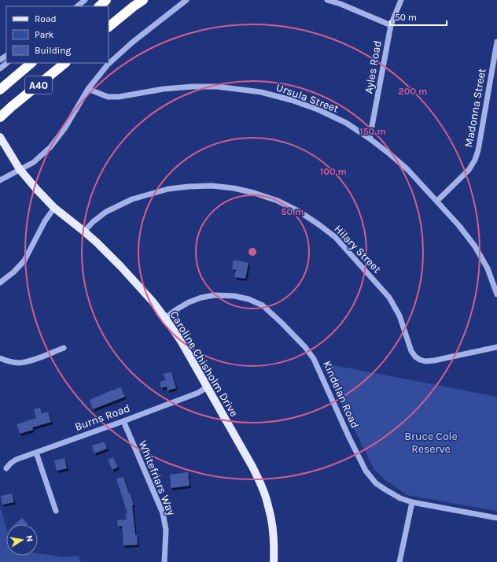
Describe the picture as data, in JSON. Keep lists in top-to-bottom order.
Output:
{
  "streets": {
    "highway": ["A40"],
    "main road": ["Caroline Chisholm Drive"],
    "street": [
      "Ayles Road",
      "Ursula Street",
      "Madonna Street",
      "Hilary Street",
      "Kindelan Road",
      "Burns Road",
      "Whitefriars Way"
    ]
  },
  "crossings": [
    ["Ayles Road", "Ursula Street"],
    ["Ursula Street", "Madonna Street"],
    ["Hilary Street", "Caroline Chisholm Drive"],
    ["Caroline Chisholm Drive", "Kindelan Road"],
    ["Caroline Chisholm Drive", "Burns Road"],
    ["Burns Road", "Whitefriars Way"]
  ],
  "parks": ["Bruce Cole Reserve"],
  "legend": ["Road", "Park", "Building"],
  "scale_bar": "50 m",
  "north": "right",
  "rings": [
    "200 m",
    "150 m",
    "100 m",
    "50 m"
  ]
}
